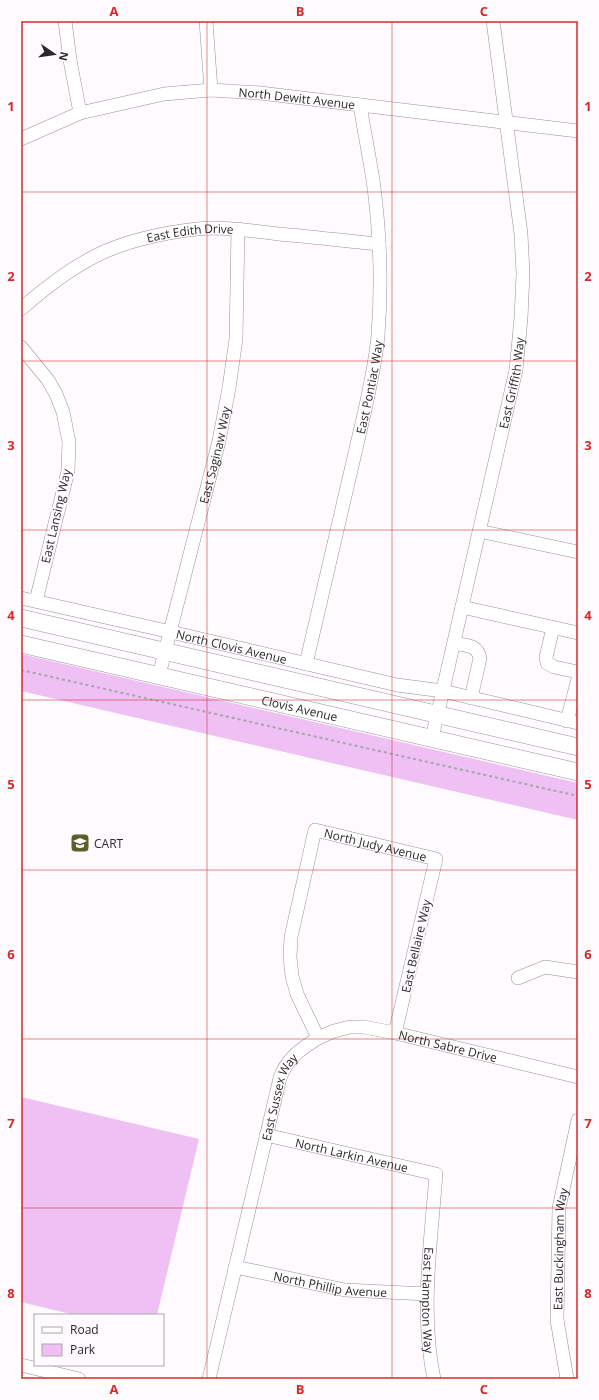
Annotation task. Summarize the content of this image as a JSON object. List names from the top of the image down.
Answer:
{
  "streets": {
    "main road": ["Clovis Avenue"],
    "street": [
      "North Dewitt Avenue",
      "East Edith Drive",
      "East Griffith Way",
      "East Pontiac Way",
      "East Saginaw Way",
      "East Lansing Way",
      "North Clovis Avenue",
      "North Judy Avenue",
      "East Bellaire Way",
      "North Sabre Drive",
      "East Sussex Way",
      "North Larkin Avenue",
      "East Buckingham Way",
      "North Phillip Avenue",
      "East Hampton Way"
    ]
  },
  "crossings": [
    ["North Dewitt Avenue", "East Griffith Way"],
    ["North Dewitt Avenue", "East Pontiac Way"],
    ["East Edith Drive", "East Pontiac Way"],
    ["East Edith Drive", "East Saginaw Way"],
    ["East Griffith Way", "North Clovis Avenue"],
    ["East Griffith Way", "Clovis Avenue"],
    ["East Pontiac Way", "North Clovis Avenue"],
    ["East Saginaw Way", "North Clovis Avenue"],
    ["East Saginaw Way", "Clovis Avenue"],
    ["East Lansing Way", "North Clovis Avenue"],
    ["North Judy Avenue", "East Bellaire Way"],
    ["North Judy Avenue", "North Sabre Drive"],
    ["North Judy Avenue", "East Sussex Way"],
    ["East Bellaire Way", "North Sabre Drive"],
    ["North Sabre Drive", "East Sussex Way"],
    ["East Sussex Way", "North Larkin Avenue"],
    ["East Sussex Way", "North Phillip Avenue"],
    ["North Larkin Avenue", "East Hampton Way"],
    ["North Phillip Avenue", "East Hampton Way"]
  ],
  "places": {
    "school or university": ["CART"]
  },
  "legend": ["Road", "Park"],
  "north": "right",
  "grid": {
    "columns": ["A", "B", "C"],
    "rows": [
      "1",
      "2",
      "3",
      "4",
      "5",
      "6",
      "7",
      "8"
    ]
  }
}
